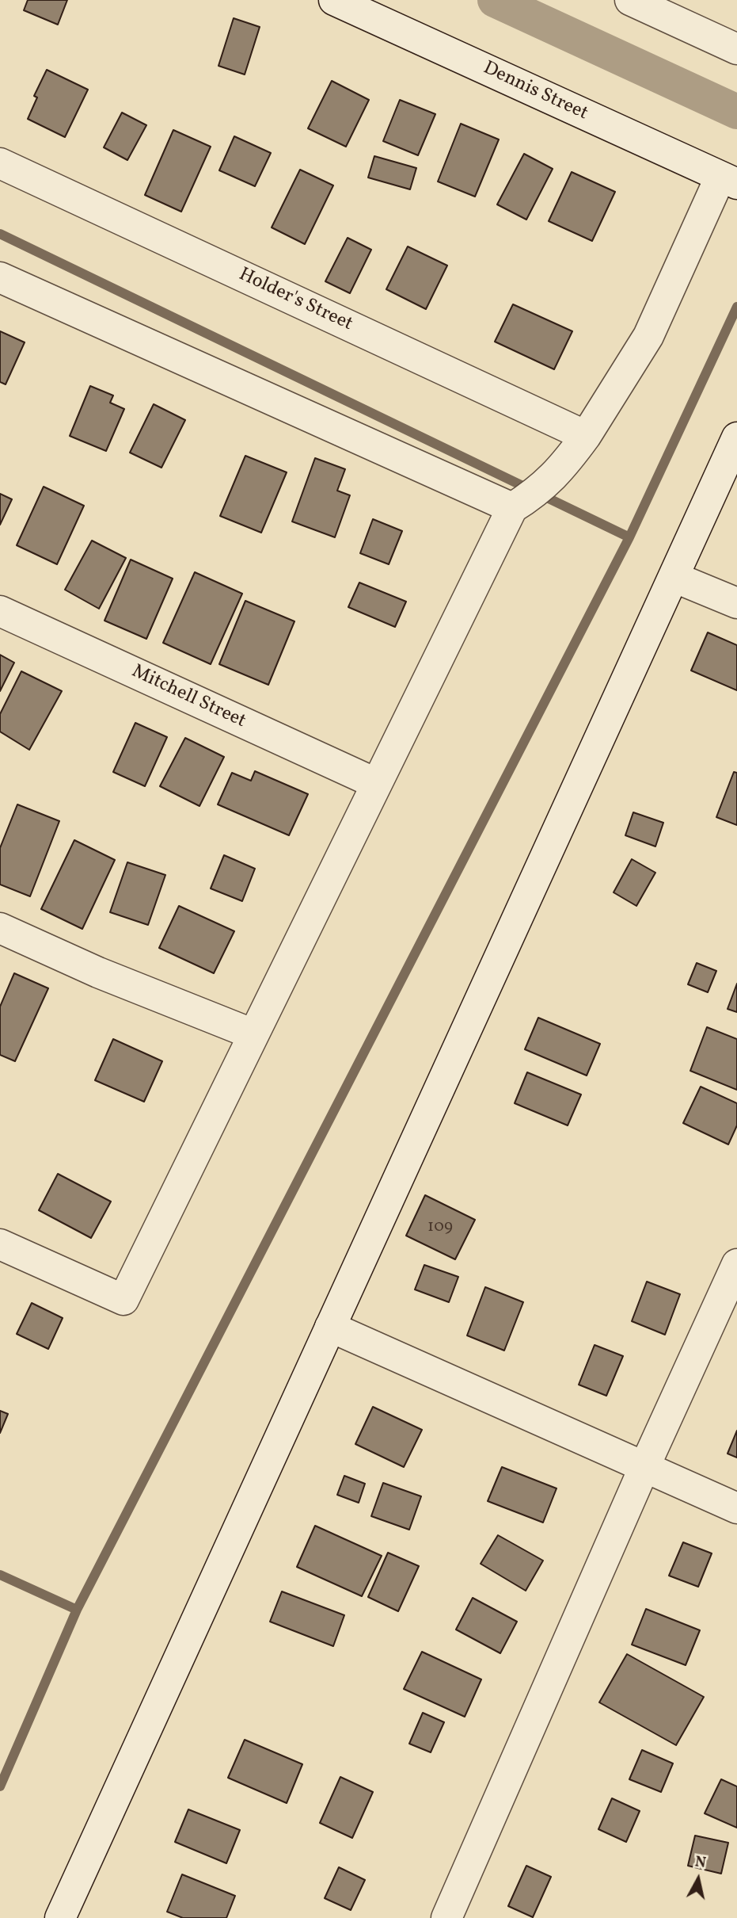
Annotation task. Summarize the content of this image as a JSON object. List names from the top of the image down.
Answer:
{
  "streets": {
    "street": ["Dennis Street", "Holder's Street", "Mitchell Street"]
  },
  "house_numbers": ["109"],
  "north": "top"
}
